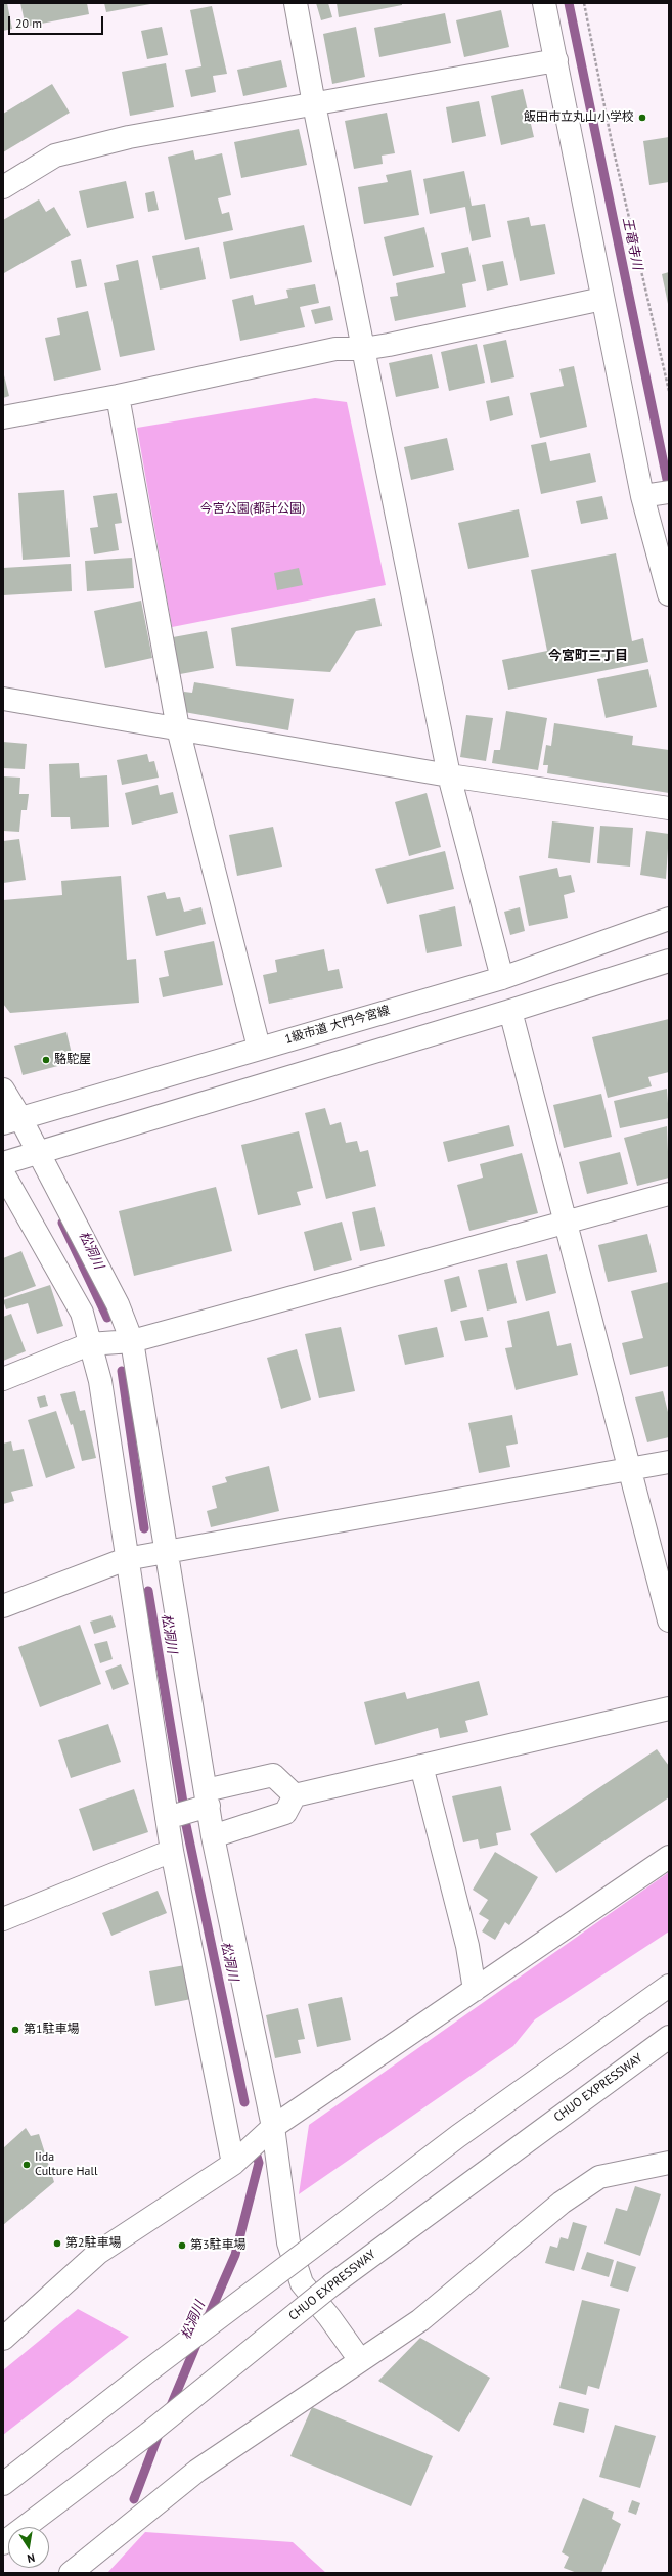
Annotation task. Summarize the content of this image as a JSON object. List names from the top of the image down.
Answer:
{
  "streets": {
    "main road": ["1級市道 大門今宮線", "CHUO EXPRESSWAY"]
  },
  "districts": ["今宮町三丁目"],
  "water": ["王竜寺川", "松洞川"],
  "parks": ["今宮公園(都計公園)"],
  "places": [
    "飯田市立丸山小学校",
    "駱駝屋",
    "第1駐車場",
    "Iida Culture Hall",
    "第2駐車場",
    "第3駐車場"
  ],
  "scale_bar": "20 m",
  "north": "bottom"
}
